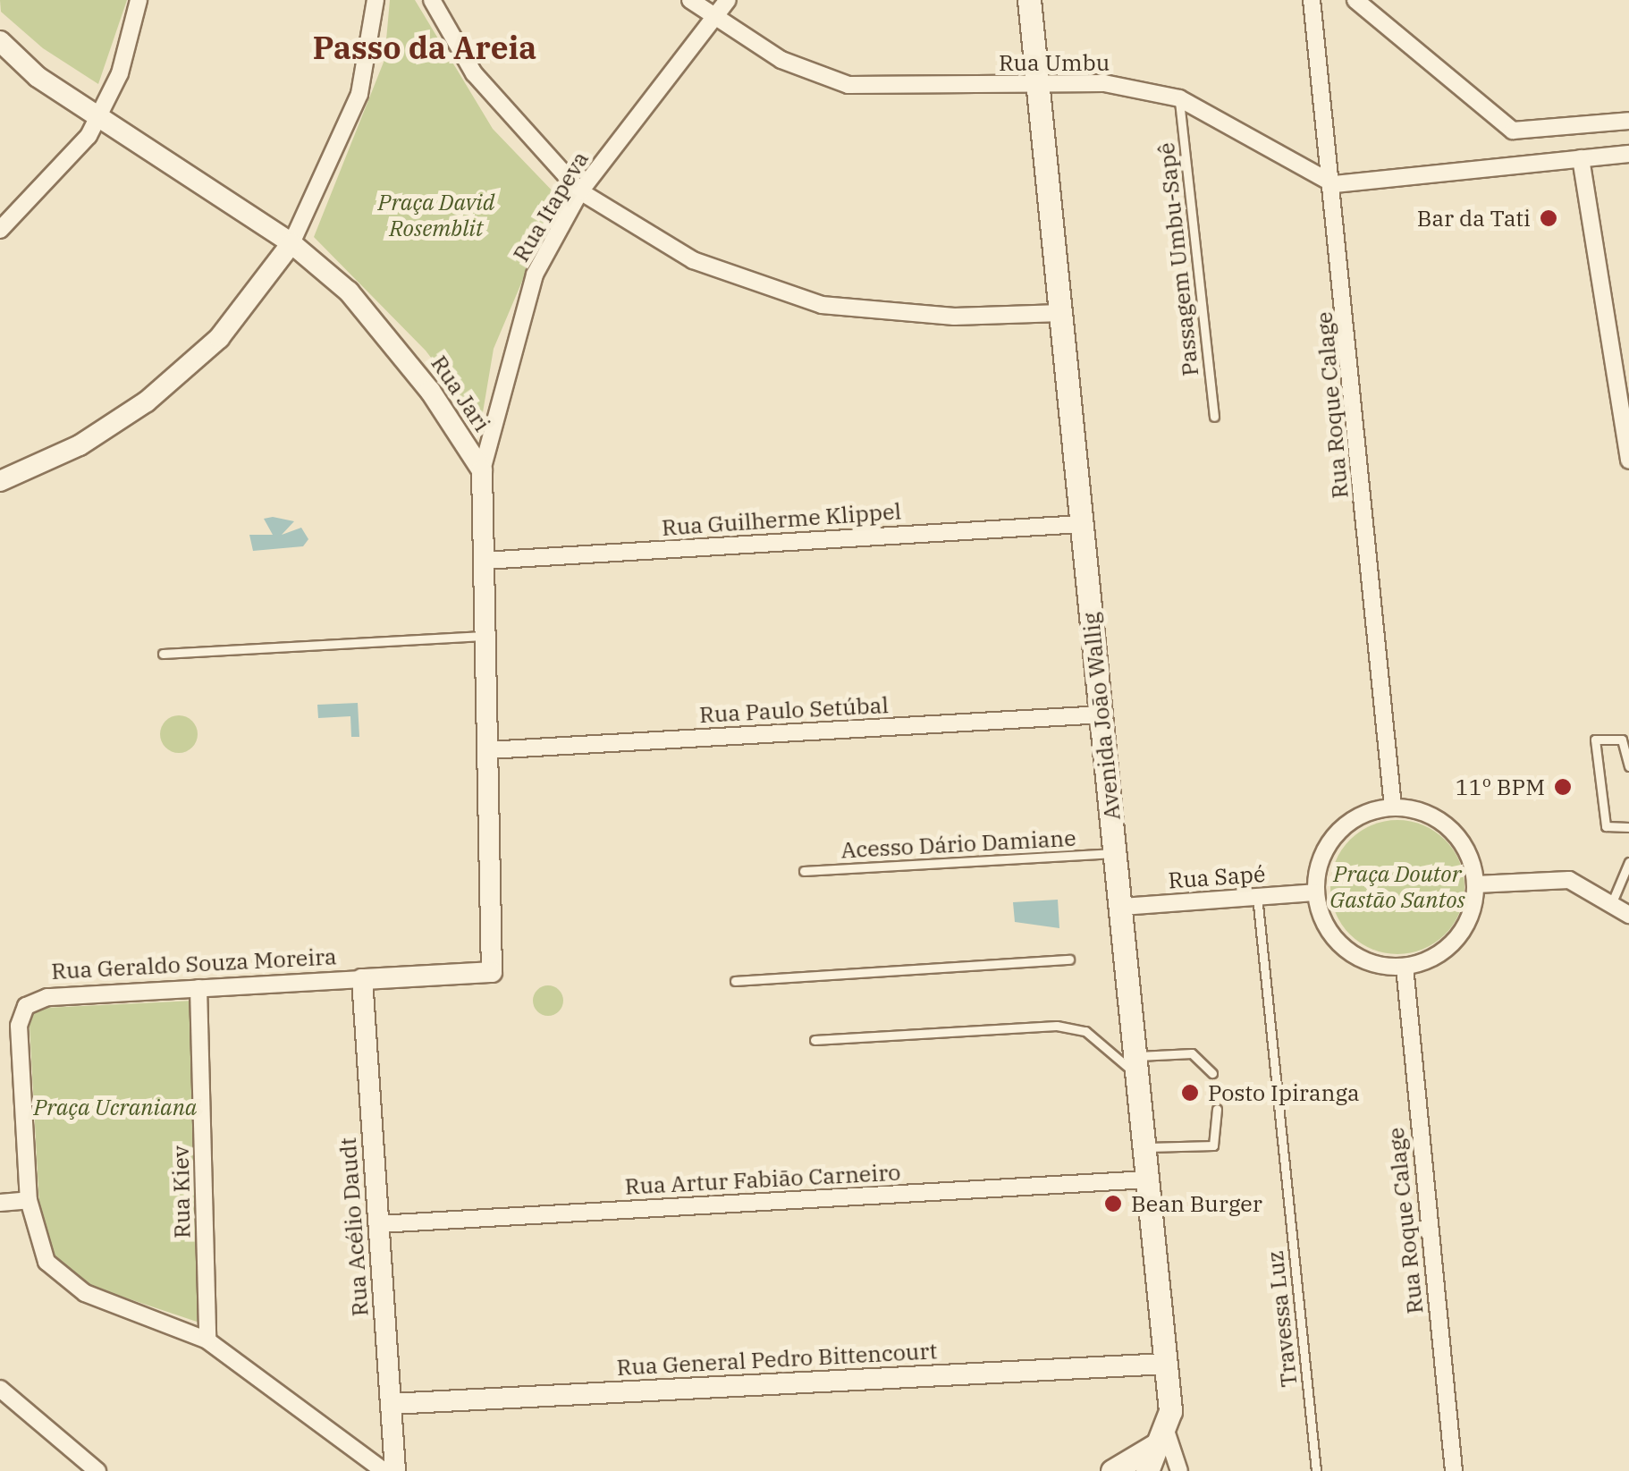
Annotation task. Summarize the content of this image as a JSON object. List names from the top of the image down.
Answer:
{
  "streets": {
    "main road": ["Avenida João Wallig"],
    "street": [
      "Rua Umbu",
      "Rua Itapeva",
      "Rua Jari",
      "Rua Roque Calage",
      "Rua Guilherme Klippel",
      "Rua Paulo Setúbal",
      "Rua Sapé",
      "Rua Geraldo Souza Moreira",
      "Rua Artur Fabião Carneiro",
      "Rua Kiev",
      "Rua Acélio Daudt",
      "Rua General Pedro Bittencourt"
    ],
    "lane": ["Passagem Umbu-Sapê", "Acesso Dário Damiane", "Travessa Luz"]
  },
  "crossings": [
    ["Rua Umbu", "Rua Itapeva"],
    ["Rua Umbu", "Passagem Umbu-Sapê"],
    ["Rua Umbu", "Rua Roque Calage"],
    ["Rua Umbu", "Avenida João Wallig"],
    ["Rua Itapeva", "Rua Jari"],
    ["Rua Roque Calage", "Rua Sapé"],
    ["Rua Guilherme Klippel", "Avenida João Wallig"],
    ["Rua Paulo Setúbal", "Avenida João Wallig"],
    ["Rua Paulo Setúbal", "Rua Geraldo Souza Moreira"],
    ["Avenida João Wallig", "Acesso Dário Damiane"],
    ["Avenida João Wallig", "Rua Sapé"],
    ["Avenida João Wallig", "Rua Artur Fabião Carneiro"],
    ["Avenida João Wallig", "Rua General Pedro Bittencourt"],
    ["Rua Sapé", "Travessa Luz"],
    ["Rua Geraldo Souza Moreira", "Rua Kiev"],
    ["Rua Geraldo Souza Moreira", "Rua Acélio Daudt"],
    ["Rua Artur Fabião Carneiro", "Rua Acélio Daudt"],
    ["Rua Acélio Daudt", "Rua General Pedro Bittencourt"]
  ],
  "districts": ["Passo da Areia"],
  "parks": ["Praça David Rosemblit", "Praça Doutor Gastão Santos", "Praça Ucraniana"],
  "places": [
    "Bar da Tati",
    "11º BPM",
    "Posto Ipiranga",
    "Bean Burger"
  ]
}
